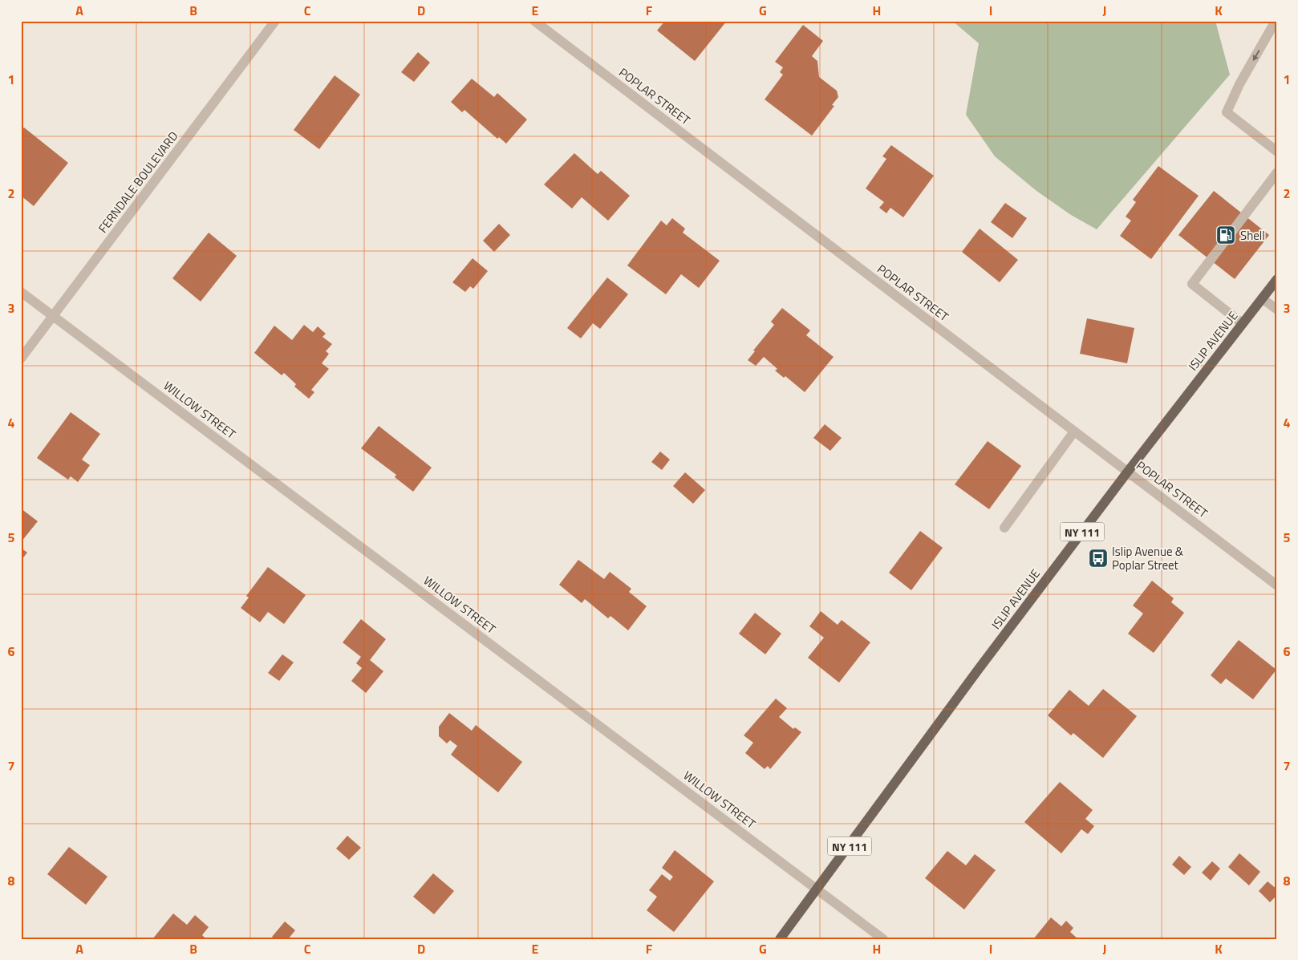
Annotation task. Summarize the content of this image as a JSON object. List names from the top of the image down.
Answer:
{
  "streets": {
    "main road": ["ISLIP AVENUE", "NY 111"],
    "street": ["POPLAR STREET", "FERNDALE BOULEVARD", "WILLOW STREET"]
  },
  "crossings": [
    ["POPLAR STREET", "ISLIP AVENUE"],
    ["FERNDALE BOULEVARD", "WILLOW STREET"],
    ["ISLIP AVENUE", "WILLOW STREET"]
  ],
  "places": {
    "fuel station": ["Shell"],
    "bus stop": ["Islip Avenue & Poplar Street"]
  },
  "grid": {
    "columns": [
      "A",
      "B",
      "C",
      "D",
      "E",
      "F",
      "G",
      "H",
      "I",
      "J",
      "K"
    ],
    "rows": [
      "1",
      "2",
      "3",
      "4",
      "5",
      "6",
      "7",
      "8"
    ]
  }
}
